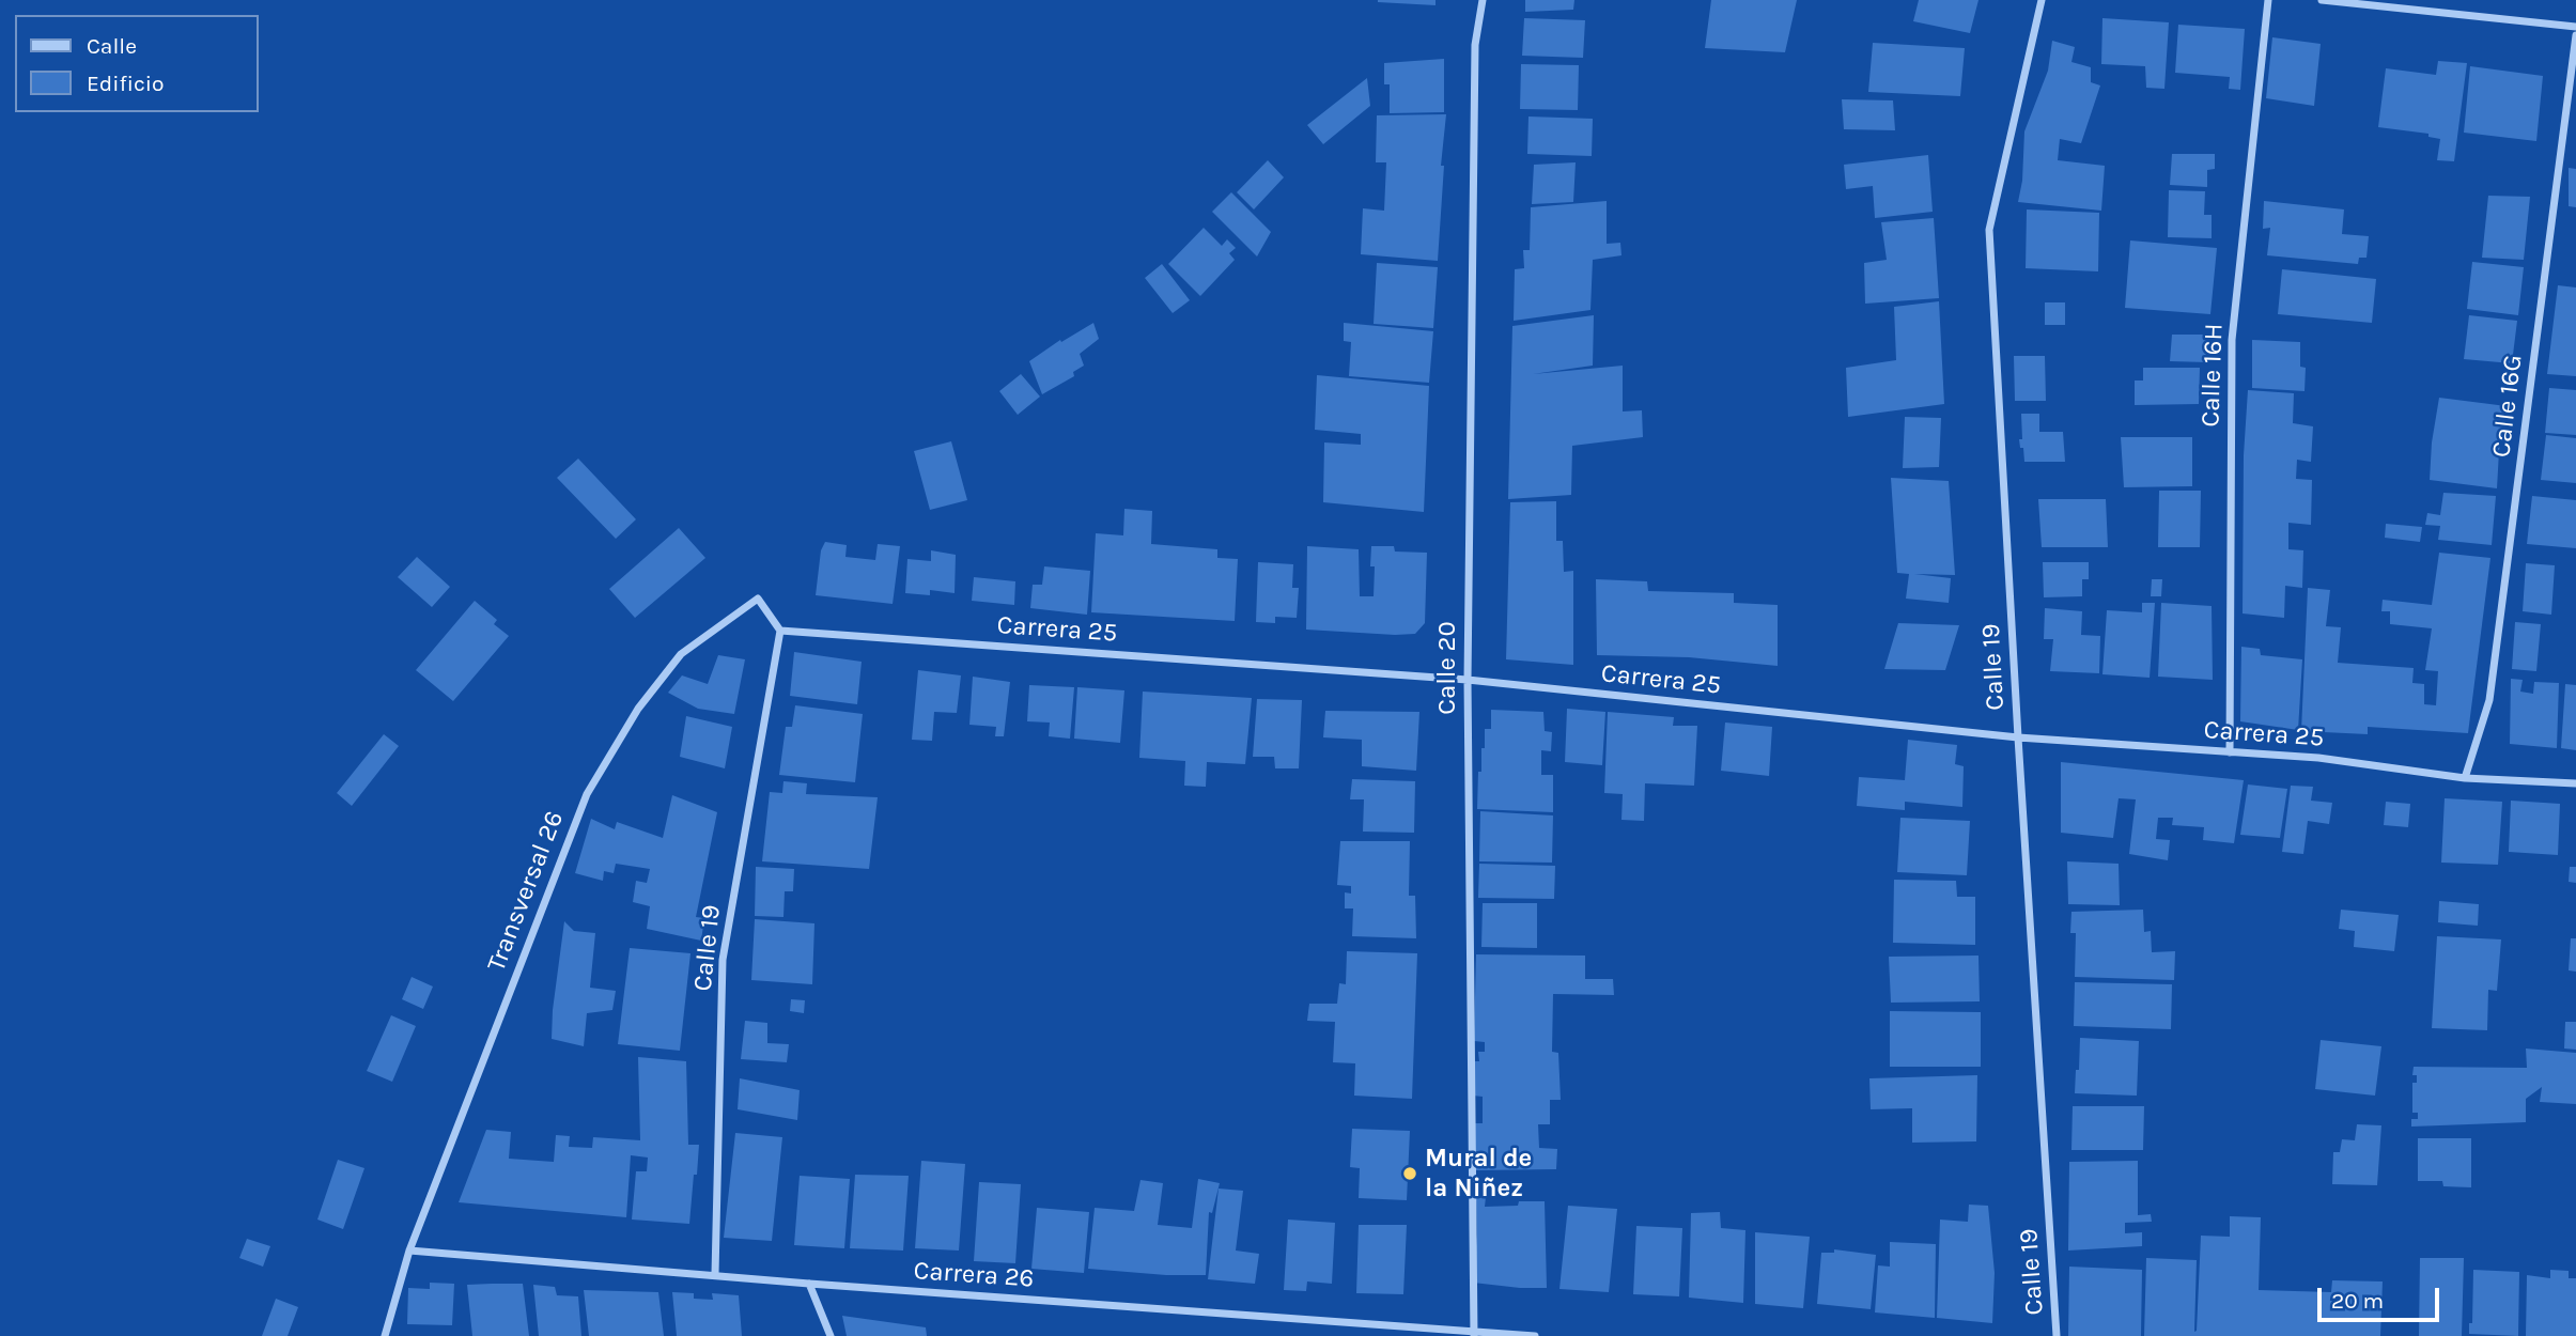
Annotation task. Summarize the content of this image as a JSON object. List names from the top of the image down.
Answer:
{
  "streets": {
    "street": [
      "Calle 16H",
      "Calle 16G",
      "Carrera 25",
      "Calle 19",
      "Calle 20",
      "Transversal 26",
      "Carrera 26"
    ]
  },
  "crossings": [
    ["Calle 16H", "Carrera 25"],
    ["Calle 16G", "Carrera 25"],
    ["Carrera 25", "Calle 19"],
    ["Carrera 25", "Calle 20"],
    ["Carrera 25", "Transversal 26"],
    ["Calle 19", "Transversal 26"],
    ["Calle 19", "Carrera 26"],
    ["Calle 20", "Carrera 26"],
    ["Transversal 26", "Carrera 26"]
  ],
  "places": ["Mural de la Niñez"],
  "legend": ["Calle", "Edificio"],
  "scale_bar": "20 m"
}
